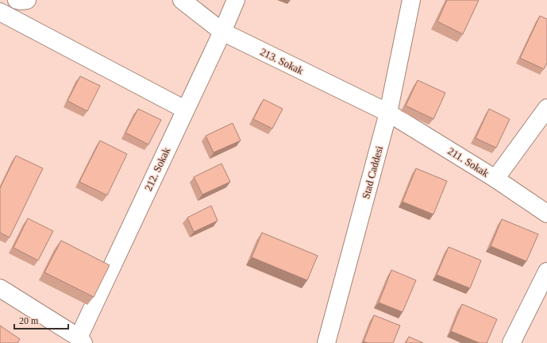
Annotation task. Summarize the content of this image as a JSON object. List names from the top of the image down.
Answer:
{
  "streets": {
    "street": [
      "213. Sokak",
      "211. Sokak",
      "212. Sokak",
      "Stad Caddesi"
    ]
  },
  "crossings": [
    ["213. Sokak", "211. Sokak"],
    ["213. Sokak", "212. Sokak"],
    ["213. Sokak", "Stad Caddesi"],
    ["211. Sokak", "Stad Caddesi"]
  ],
  "scale_bar": "20 m"
}
